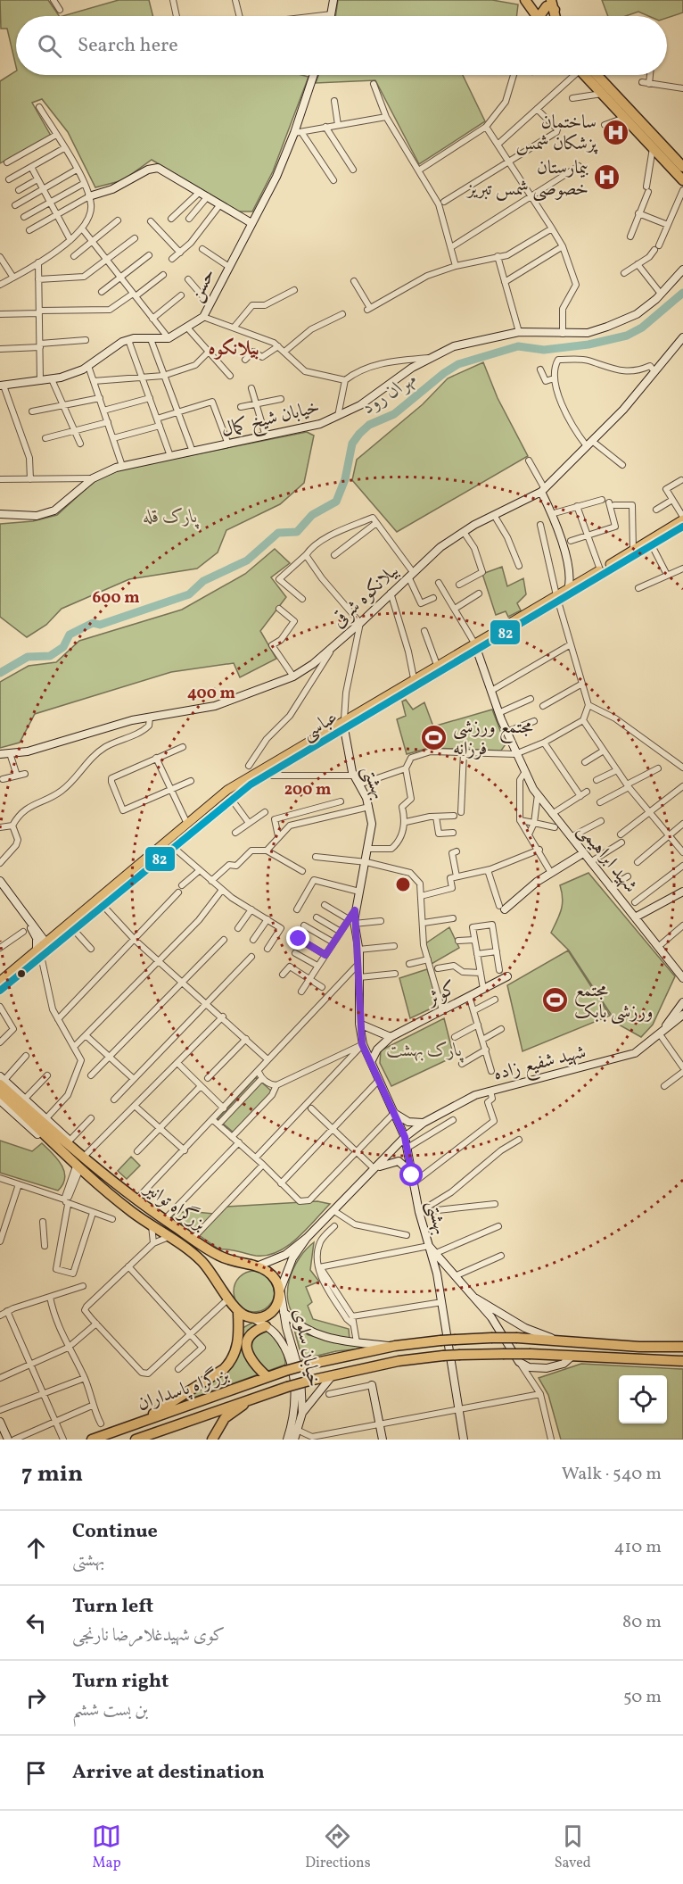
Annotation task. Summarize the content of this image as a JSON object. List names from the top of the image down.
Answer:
{
  "streets": {
    "highway": ["بزرگراه توانیر", "بزرگراه پاسداران"],
    "main road": [
      "حسن",
      "خیابان شیخ کمال",
      "بیلانکوه شرقی",
      "عباسى",
      "بهشتی",
      "شهید ابراهیمی",
      "کوثر",
      "شهید شفیع زاده",
      "خیابان سلوی"
    ]
  },
  "crossings": [
    ["عباسى", "بهشتی"],
    ["عباسى", "شهید ابراهیمی"],
    ["بهشتی", "کوثر"],
    ["بهشتی", "شهید شفیع زاده"]
  ],
  "districts": ["بیلانکوه"],
  "water": ["مهران رود"],
  "parks": ["پارک قله", "پارک بهشت"],
  "places": {
    "hospital": ["ساختمان پزشکان شمس", "بیمارستان خصوصی شمس تبریز"],
    "sports": ["مجتمع ورزشی فرزانه", "مجتمع ورزشی بابک"]
  },
  "lines": ["transit line 82"],
  "page": {
    "search": "Search here",
    "heading": ["7 min", "Walk · 540 m"],
    "list": [
      ["Continue", "بهشتی", "410 m"],
      ["Turn left", "کوی شهیدغلامرضا نارنجی", "80 m"],
      ["Turn right", "بن بست ششم", "50 m"],
      "Arrive at destination"
    ],
    "nav": ["Map", "Directions", "Saved"]
  },
  "rings": ["600 m", "400 m", "200 m"]
}
